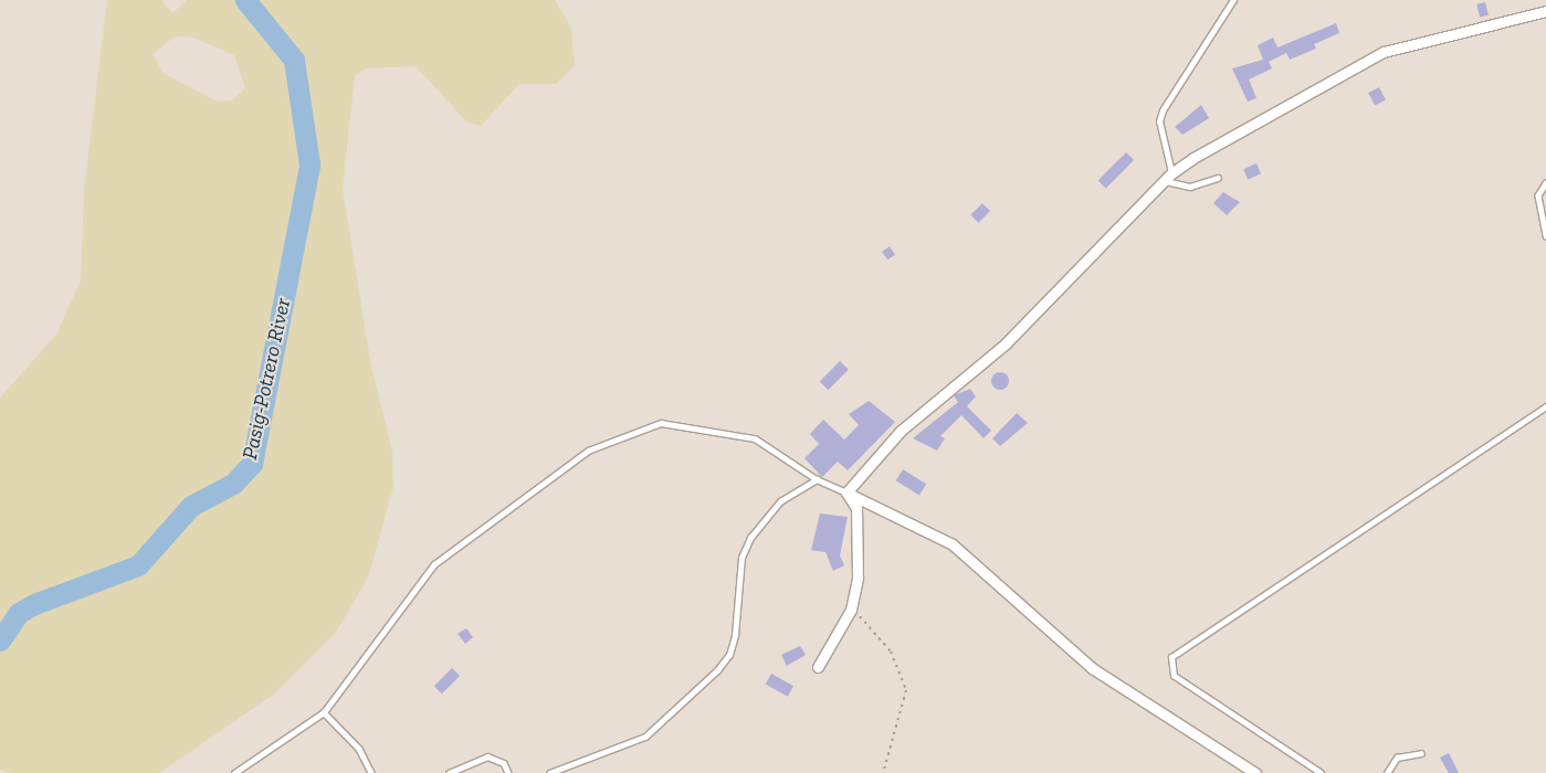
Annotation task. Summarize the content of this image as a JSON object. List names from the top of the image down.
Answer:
{
  "water": ["Pasig-Potrero River"]
}
